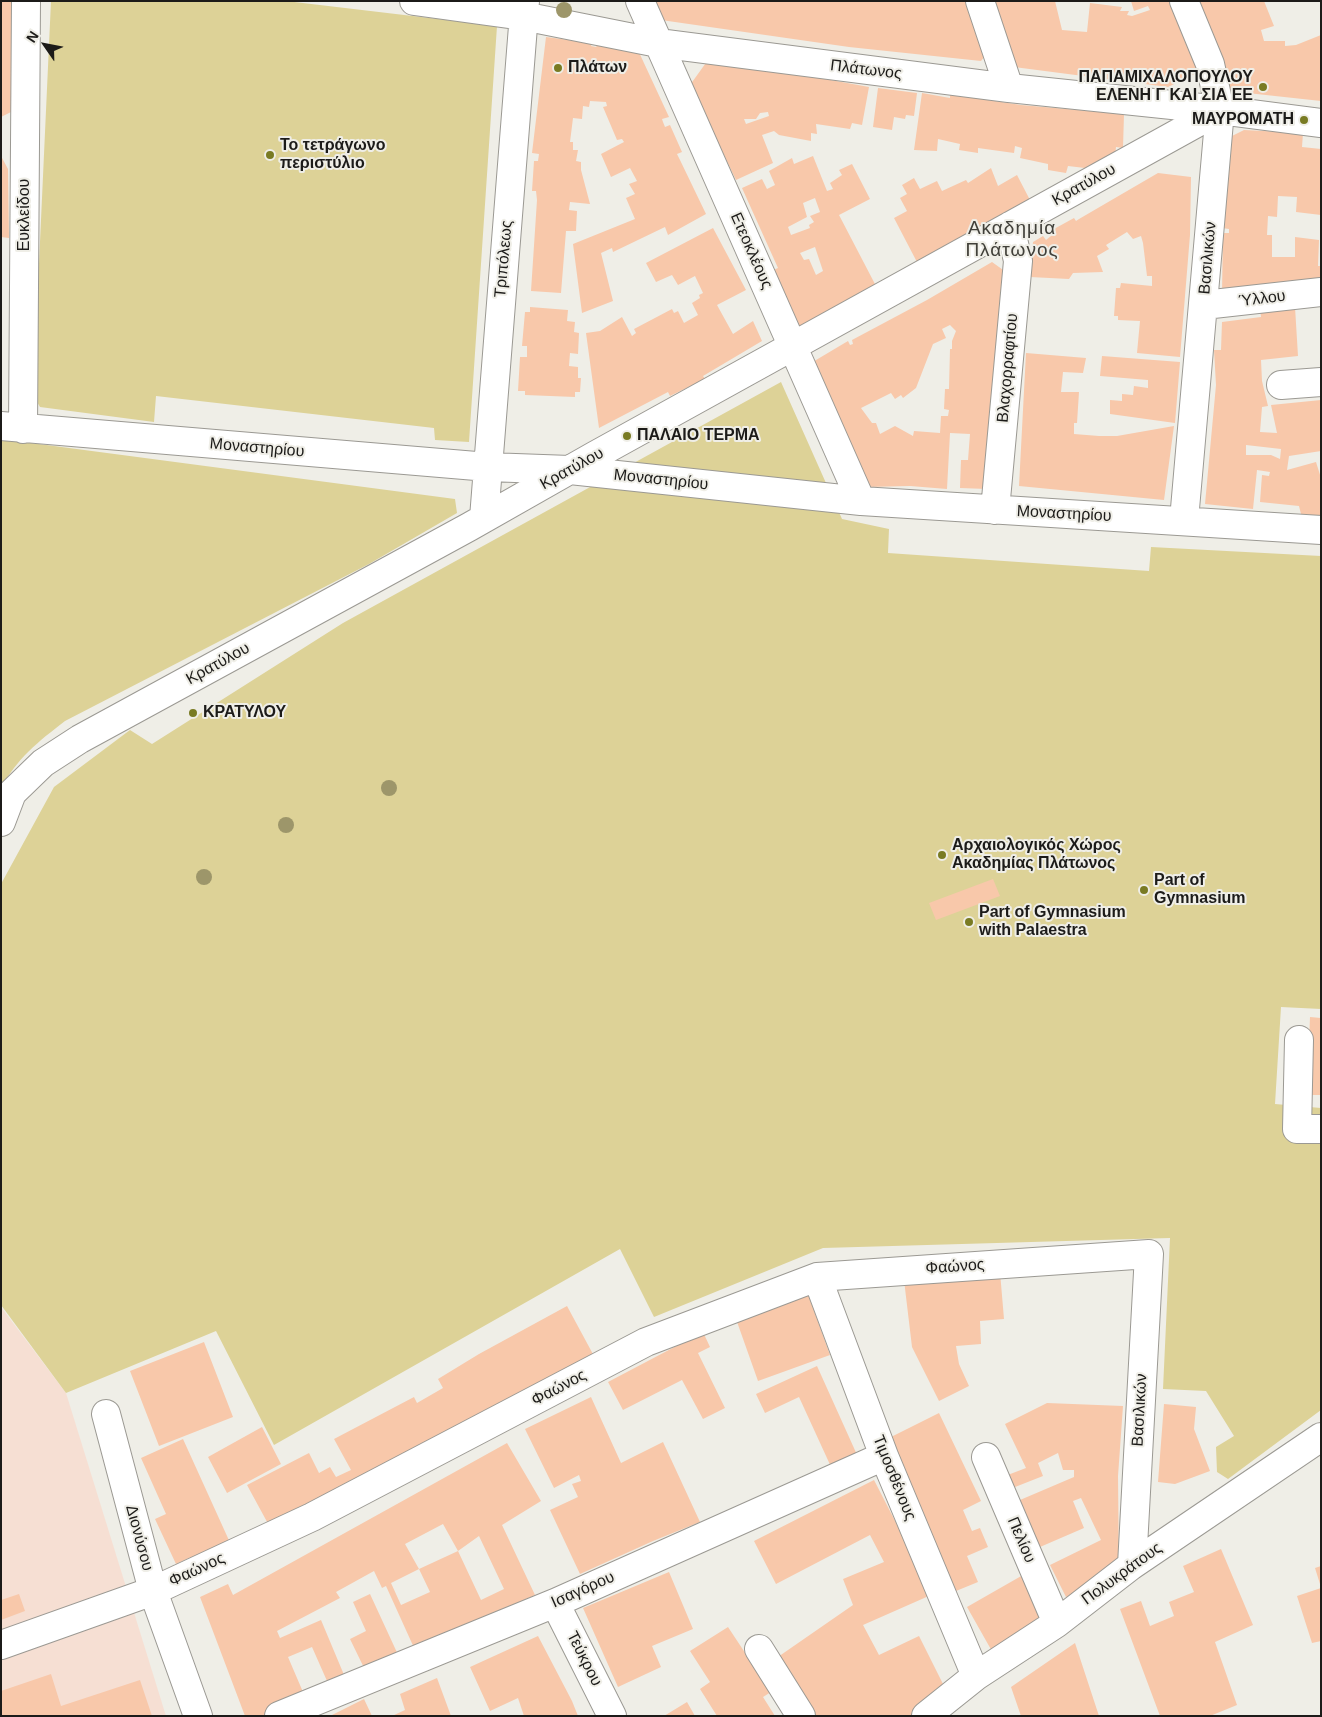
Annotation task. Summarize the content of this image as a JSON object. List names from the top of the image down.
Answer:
{
  "streets": {
    "street": [
      "Πλάτωνος",
      "Κρατύλου",
      "Ευκλείδου",
      "Ετεοκλέους",
      "Βασιλικών",
      "Τριπόλεως",
      "Ύλλου",
      "Βλαχορραφτίου",
      "Μοναστηρίου",
      "Φαώνος",
      "Τιμοσθένους",
      "Διονύσου",
      "Πελίου",
      "Πολυκράτους",
      "Ισαγόρου",
      "Τεύκρου"
    ]
  },
  "crossings": [
    ["Πλάτωνος", "Κρατύλου"],
    ["Πλάτωνος", "Ετεοκλέους"],
    ["Πλάτωνος", "Βασιλικών"],
    ["Πλάτωνος", "Τριπόλεως"],
    ["Κρατύλου", "Ετεοκλέους"],
    ["Κρατύλου", "Βασιλικών"],
    ["Κρατύλου", "Τριπόλεως"],
    ["Κρατύλου", "Βλαχορραφτίου"],
    ["Κρατύλου", "Μοναστηρίου"],
    ["Ευκλείδου", "Μοναστηρίου"],
    ["Ετεοκλέους", "Μοναστηρίου"],
    ["Βασιλικών", "Ύλλου"],
    ["Βασιλικών", "Μοναστηρίου"],
    ["Βασιλικών", "Φαώνος"],
    ["Βασιλικών", "Πολυκράτους"],
    ["Τριπόλεως", "Μοναστηρίου"],
    ["Βλαχορραφτίου", "Μοναστηρίου"],
    ["Φαώνος", "Τιμοσθένους"],
    ["Φαώνος", "Διονύσου"],
    ["Τιμοσθένους", "Πολυκράτους"],
    ["Τιμοσθένους", "Ισαγόρου"],
    ["Πελίου", "Πολυκράτους"],
    ["Ισαγόρου", "Τεύκρου"]
  ],
  "districts": ["Ακαδημία Πλάτωνος"],
  "places": [
    "Πλάτων",
    "ΠΑΠΑΜΙΧΑΛΟΠΟΥΛΟΥ ΕΛΕΝΗ Γ ΚΑΙ ΣΙΑ ΕΕ",
    "ΜΑΥΡΟΜΑΤΗ",
    "Το τετράγωνο περιστύλιο",
    "ΠΑΛΑΙΟ ΤΕΡΜΑ",
    "ΚΡΑΤΥΛΟΥ",
    "Αρχαιολογικός Χώρος Ακαδημίας Πλάτωνος",
    "Part of Gymnasium",
    "Part of Gymnasium with Palaestra"
  ],
  "north": "top left"
}
